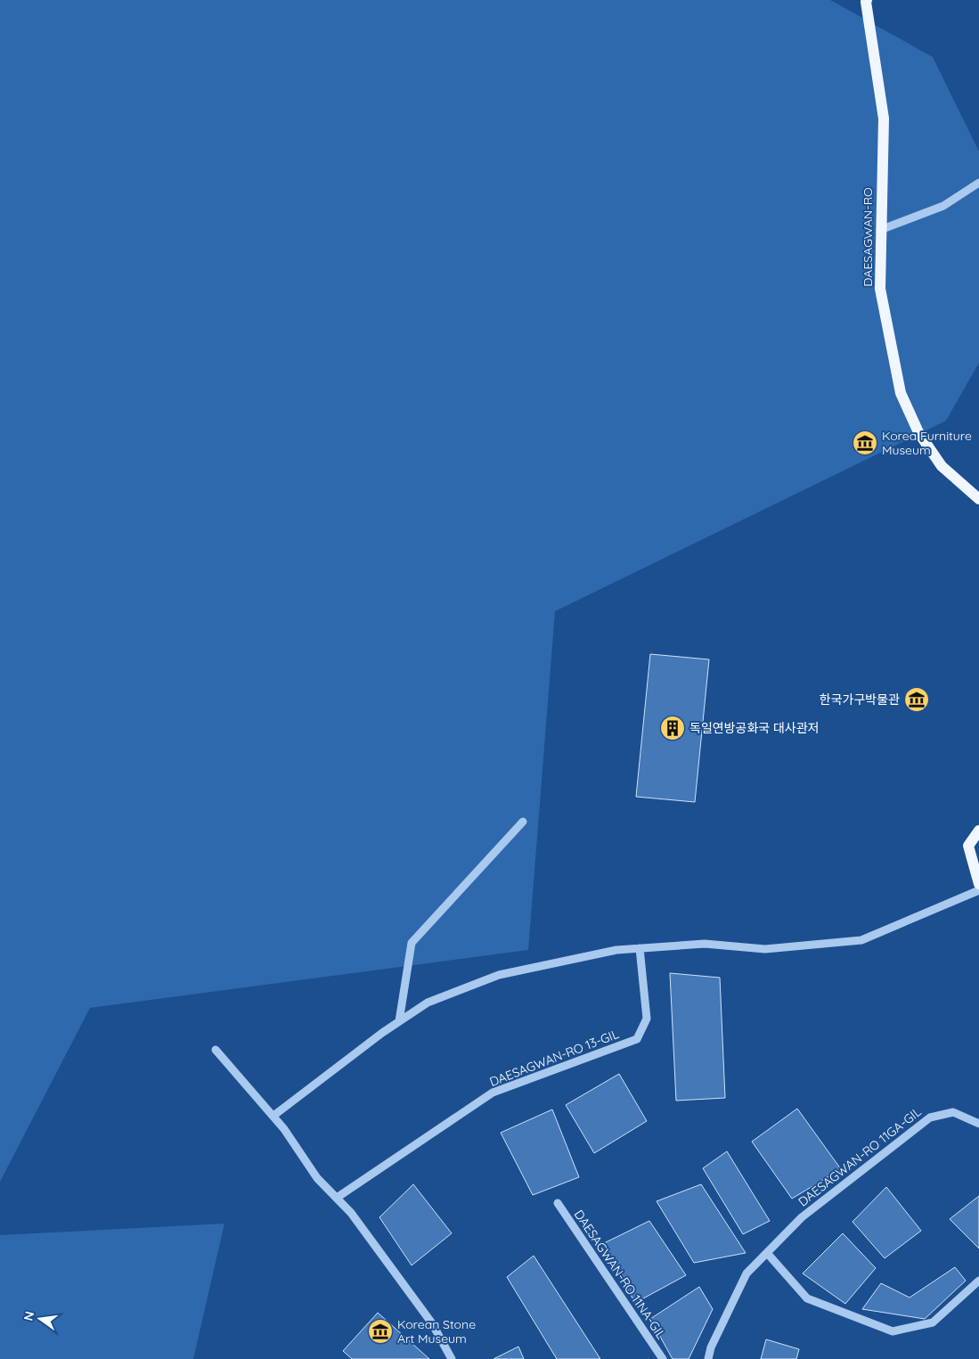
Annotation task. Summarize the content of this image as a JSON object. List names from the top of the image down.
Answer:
{
  "streets": {
    "main road": ["DAESAGWAN-RO"],
    "street": ["DAESAGWAN-RO 13-GIL", "DAESAGWAN-RO 11GA-GIL", "DAESAGWAN-RO 11NA-GIL"]
  },
  "places": {
    "museum": ["Korea Furniture Museum", "한국가구박물관", "Korean Stone Art Museum"],
    "building": ["독일연방공화국 대사관저"]
  },
  "north": "left"
}
